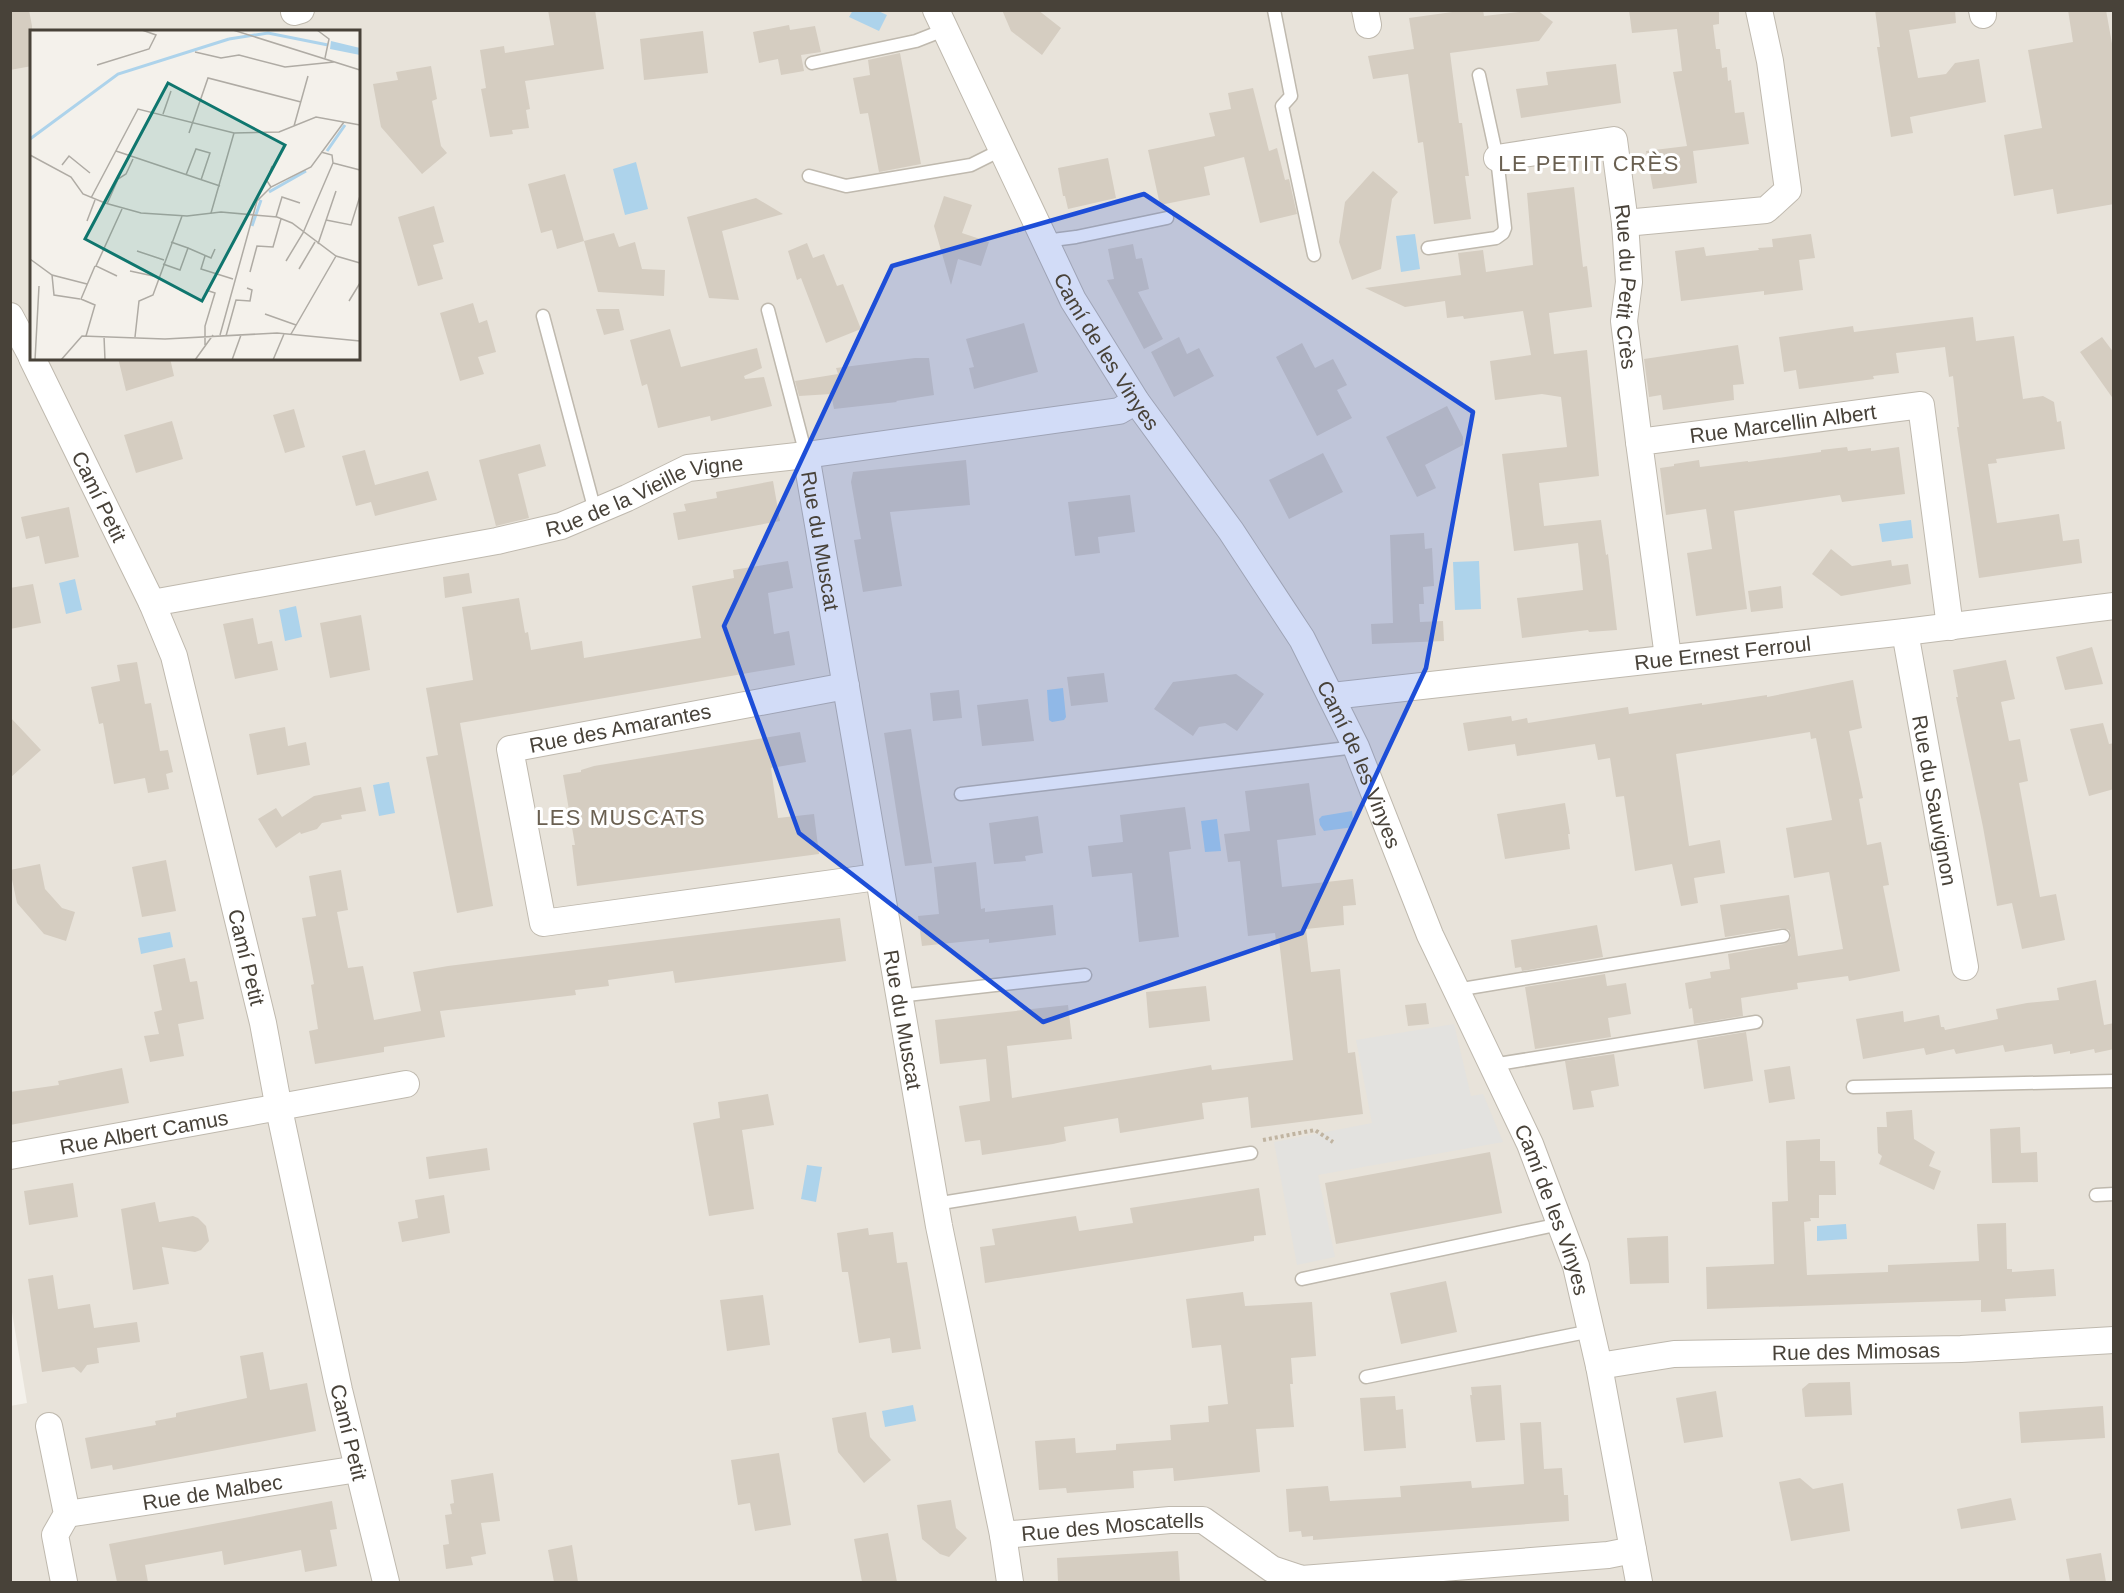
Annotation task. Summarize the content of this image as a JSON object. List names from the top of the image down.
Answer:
{
  "streets": {
    "street": [
      "Rue du Petit Crès",
      "Camí de les Vinyes",
      "Rue Marcellin Albert",
      "Rue de la Vieille Vigne",
      "Camí Petit",
      "Rue du Muscat",
      "Rue Ernest Ferroul",
      "Rue des Amarantes",
      "Rue du Sauvignon",
      "Rue Albert Camus",
      "Rue des Mimosas",
      "Rue de Malbec",
      "Rue des Moscatells"
    ]
  },
  "crossings": [
    ["Rue du Petit Crès", "Rue Marcellin Albert"],
    ["Camí de les Vinyes", "Rue de la Vieille Vigne"],
    ["Camí de les Vinyes", "Rue Ernest Ferroul"],
    ["Camí de les Vinyes", "Rue des Mimosas"],
    ["Camí de les Vinyes", "Rue des Moscatells"],
    ["Rue Marcellin Albert", "Rue Ernest Ferroul"],
    ["Rue de la Vieille Vigne", "Camí Petit"],
    ["Rue de la Vieille Vigne", "Rue du Muscat"],
    ["Camí Petit", "Rue Albert Camus"],
    ["Camí Petit", "Rue de Malbec"],
    ["Rue du Muscat", "Rue des Amarantes"],
    ["Rue du Muscat", "Rue des Moscatells"],
    ["Rue Ernest Ferroul", "Rue du Sauvignon"]
  ],
  "districts": ["LE PETIT CRÈS", "LES MUSCATS"]
}
